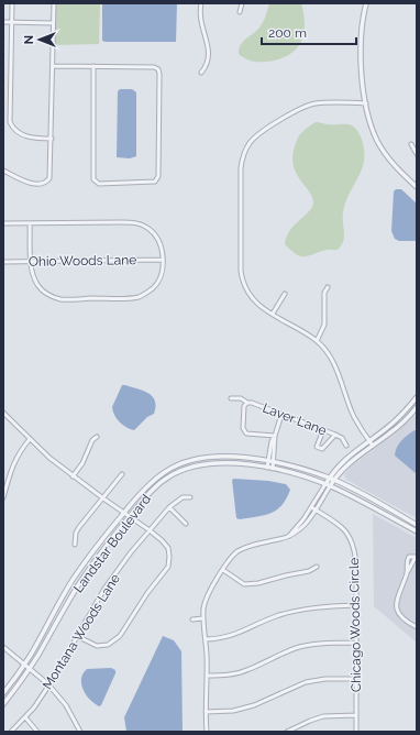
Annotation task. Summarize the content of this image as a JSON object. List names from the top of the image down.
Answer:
{
  "streets": {
    "street": [
      "Ohio Woods Lane",
      "Laver Lane",
      "Landstar Boulevard",
      "Chicago Woods Circle",
      "Montana Woods Lane"
    ]
  },
  "scale_bar": "200 m",
  "north": "left"
}
